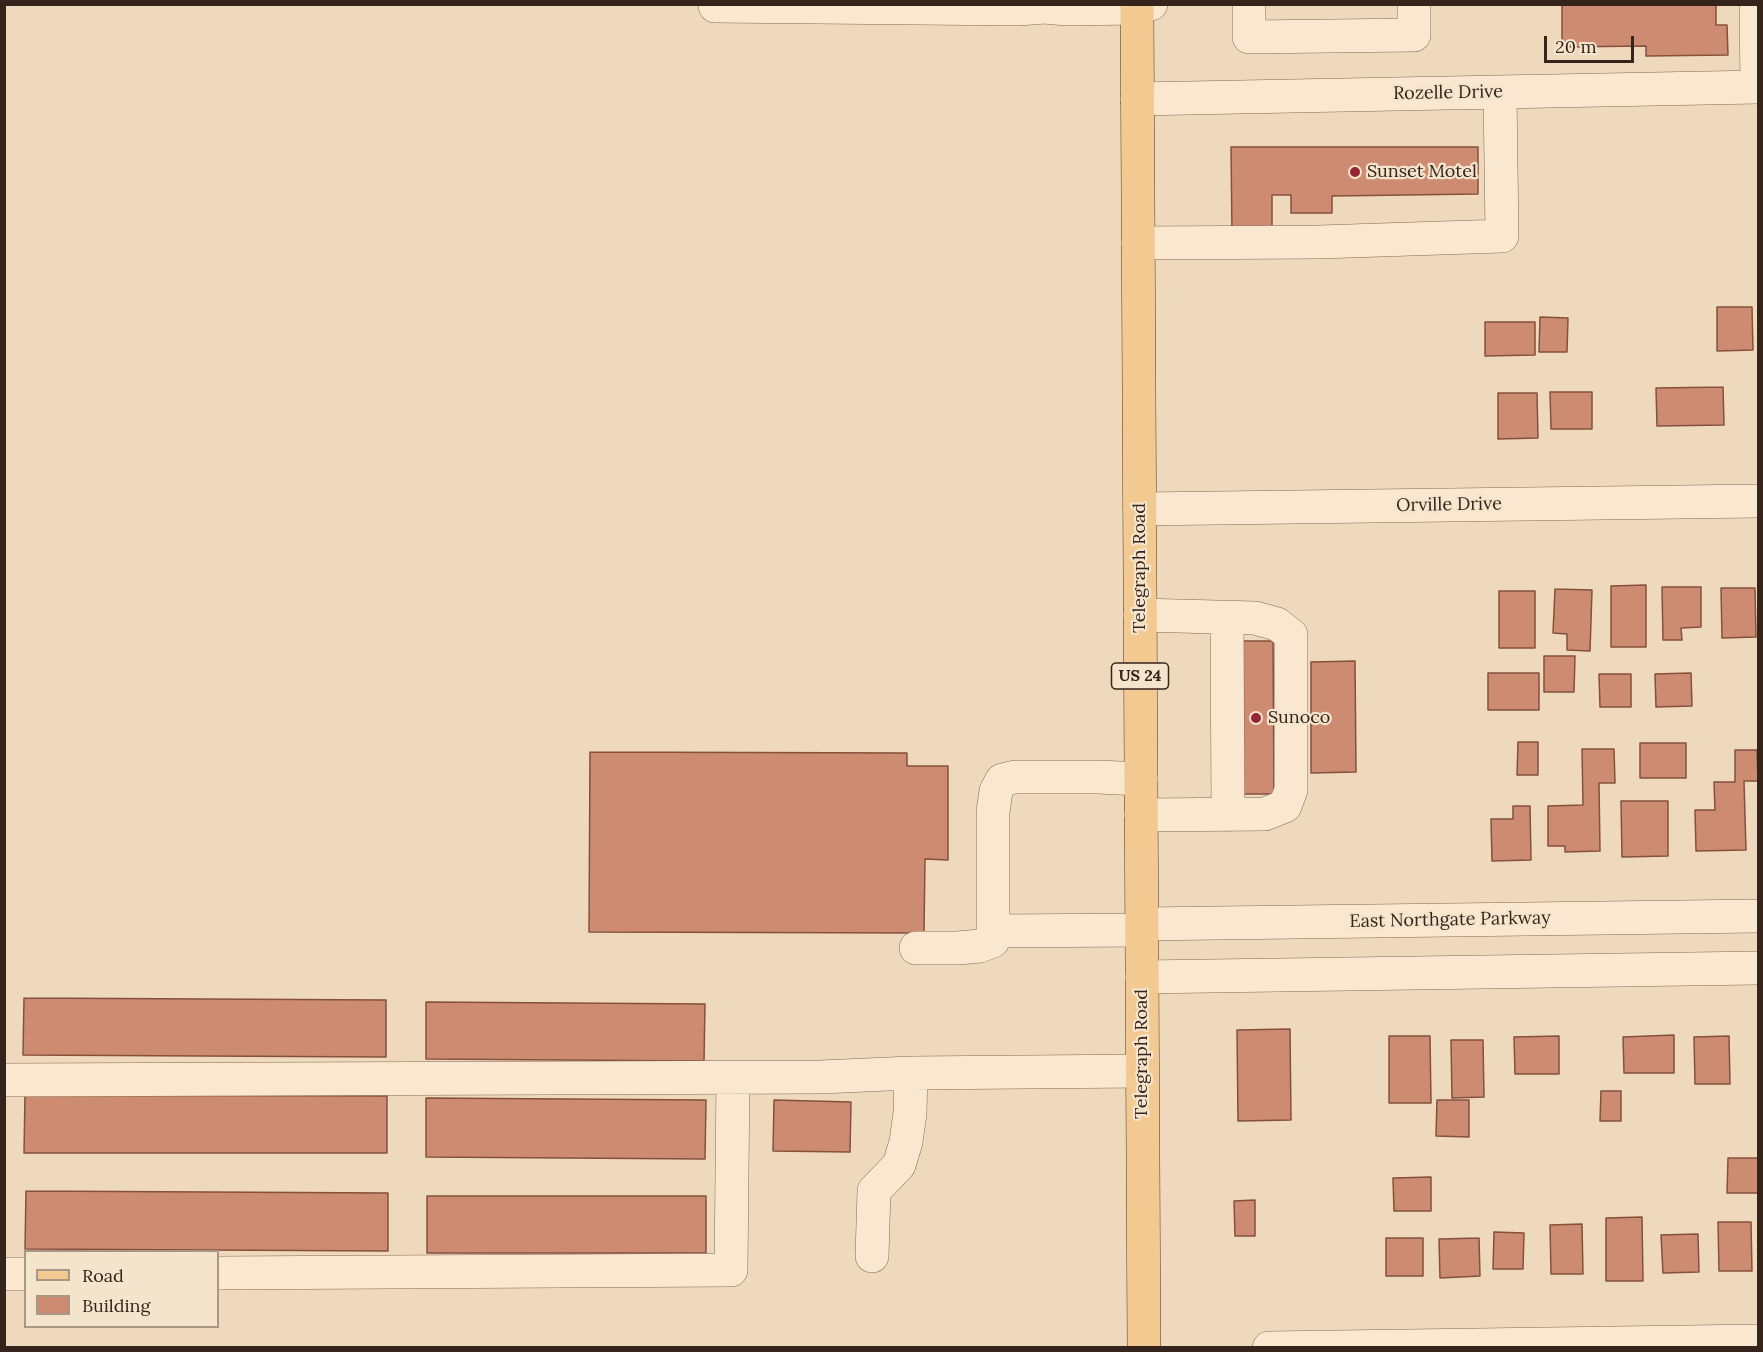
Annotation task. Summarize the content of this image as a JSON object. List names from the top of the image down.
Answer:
{
  "streets": {
    "main road": ["Telegraph Road", "US 24"],
    "street": ["Rozelle Drive", "Orville Drive", "East Northgate Parkway"]
  },
  "crossings": [
    ["Rozelle Drive", "Telegraph Road"],
    ["Orville Drive", "Telegraph Road"],
    ["Telegraph Road", "East Northgate Parkway"]
  ],
  "places": ["Sunset Motel", "Sunoco"],
  "legend": ["Road", "Building"],
  "scale_bar": "20 m"
}
